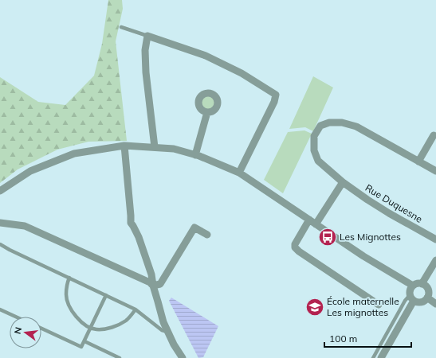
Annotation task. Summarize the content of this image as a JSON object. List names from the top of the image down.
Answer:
{
  "streets": {
    "street": ["Rue Duquesne"]
  },
  "places": {
    "bus stop": ["Les Mignottes"],
    "school or university": ["École maternelle Les mignottes"]
  },
  "scale_bar": "100 m",
  "north": "left"
}
